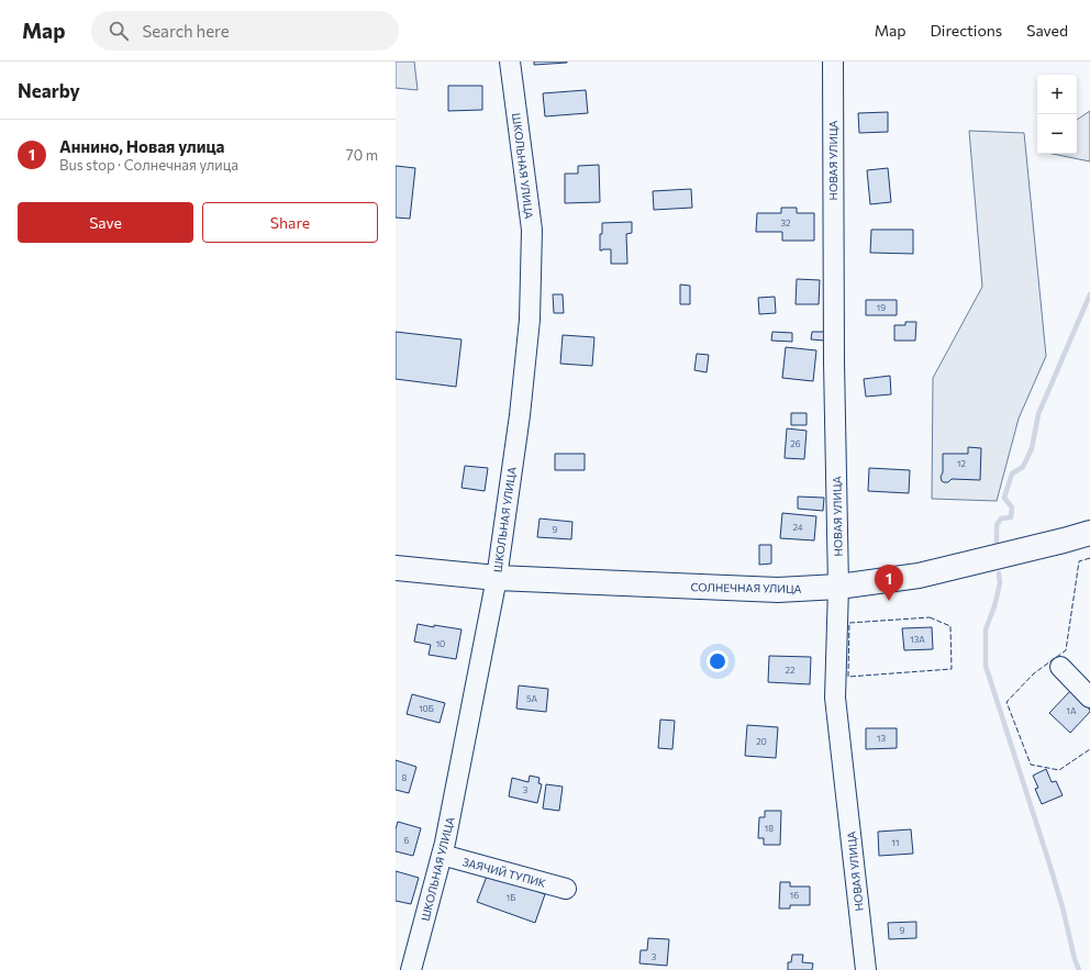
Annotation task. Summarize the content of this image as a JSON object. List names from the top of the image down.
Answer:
{
  "streets": {
    "main road": ["СОЛНЕЧНАЯ УЛИЦА"],
    "street": ["НОВАЯ УЛИЦА", "ШКОЛЬНАЯ УЛИЦА", "ЗАЯЧИЙ ТУПИК"]
  },
  "crossings": [
    ["НОВАЯ УЛИЦА", "СОЛНЕЧНАЯ УЛИЦА"],
    ["ШКОЛЬНАЯ УЛИЦА", "СОЛНЕЧНАЯ УЛИЦА"],
    ["ШКОЛЬНАЯ УЛИЦА", "ЗАЯЧИЙ ТУПИК"]
  ],
  "house_numbers": [
    "32",
    "19",
    "26",
    "12",
    "24",
    "9",
    "13А",
    "10",
    "22",
    "5А",
    "10Б",
    "1А",
    "13",
    "20",
    "8",
    "3",
    "18",
    "6",
    "11",
    "16",
    "1Б",
    "9",
    "3"
  ],
  "page": {
    "header": "Map",
    "search": "Search here",
    "nav": ["Map", "Directions", "Saved"],
    "heading": "Nearby",
    "map_buttons": ["+", "−"],
    "list": [
      {
        "mark": "1",
        "name": "Аннино, Новая улица",
        "note": "Bus stop · Солнечная улица",
        "value": "70 m"
      }
    ],
    "buttons": ["Save", "Share"],
    "pins": "1"
  }
}
